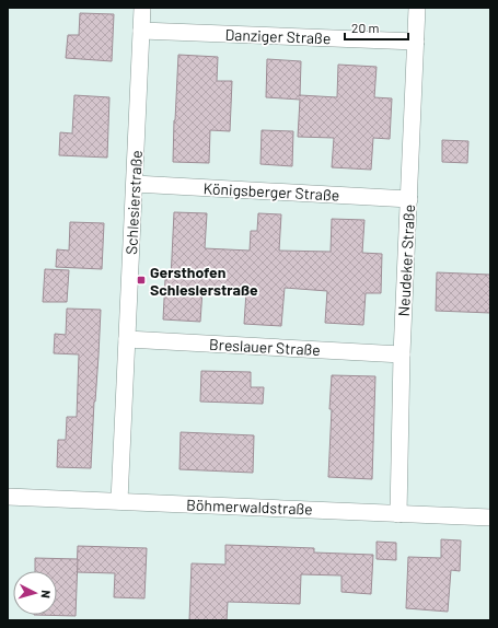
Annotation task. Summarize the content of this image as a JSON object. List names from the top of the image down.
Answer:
{
  "streets": {
    "street": [
      "Danziger Straße",
      "Königsberger Straße",
      "Schlesierstraße",
      "Neudeker Straße",
      "Breslauer Straße",
      "Böhmerwaldstraße"
    ]
  },
  "crossings": [
    ["Danziger Straße", "Schlesierstraße"],
    ["Danziger Straße", "Neudeker Straße"],
    ["Königsberger Straße", "Schlesierstraße"],
    ["Königsberger Straße", "Neudeker Straße"],
    ["Schlesierstraße", "Breslauer Straße"],
    ["Schlesierstraße", "Böhmerwaldstraße"],
    ["Neudeker Straße", "Breslauer Straße"],
    ["Neudeker Straße", "Böhmerwaldstraße"]
  ],
  "places": {
    "transit": ["Gersthofen Schlesierstraße"]
  },
  "scale_bar": "20 m",
  "north": "right"
}
